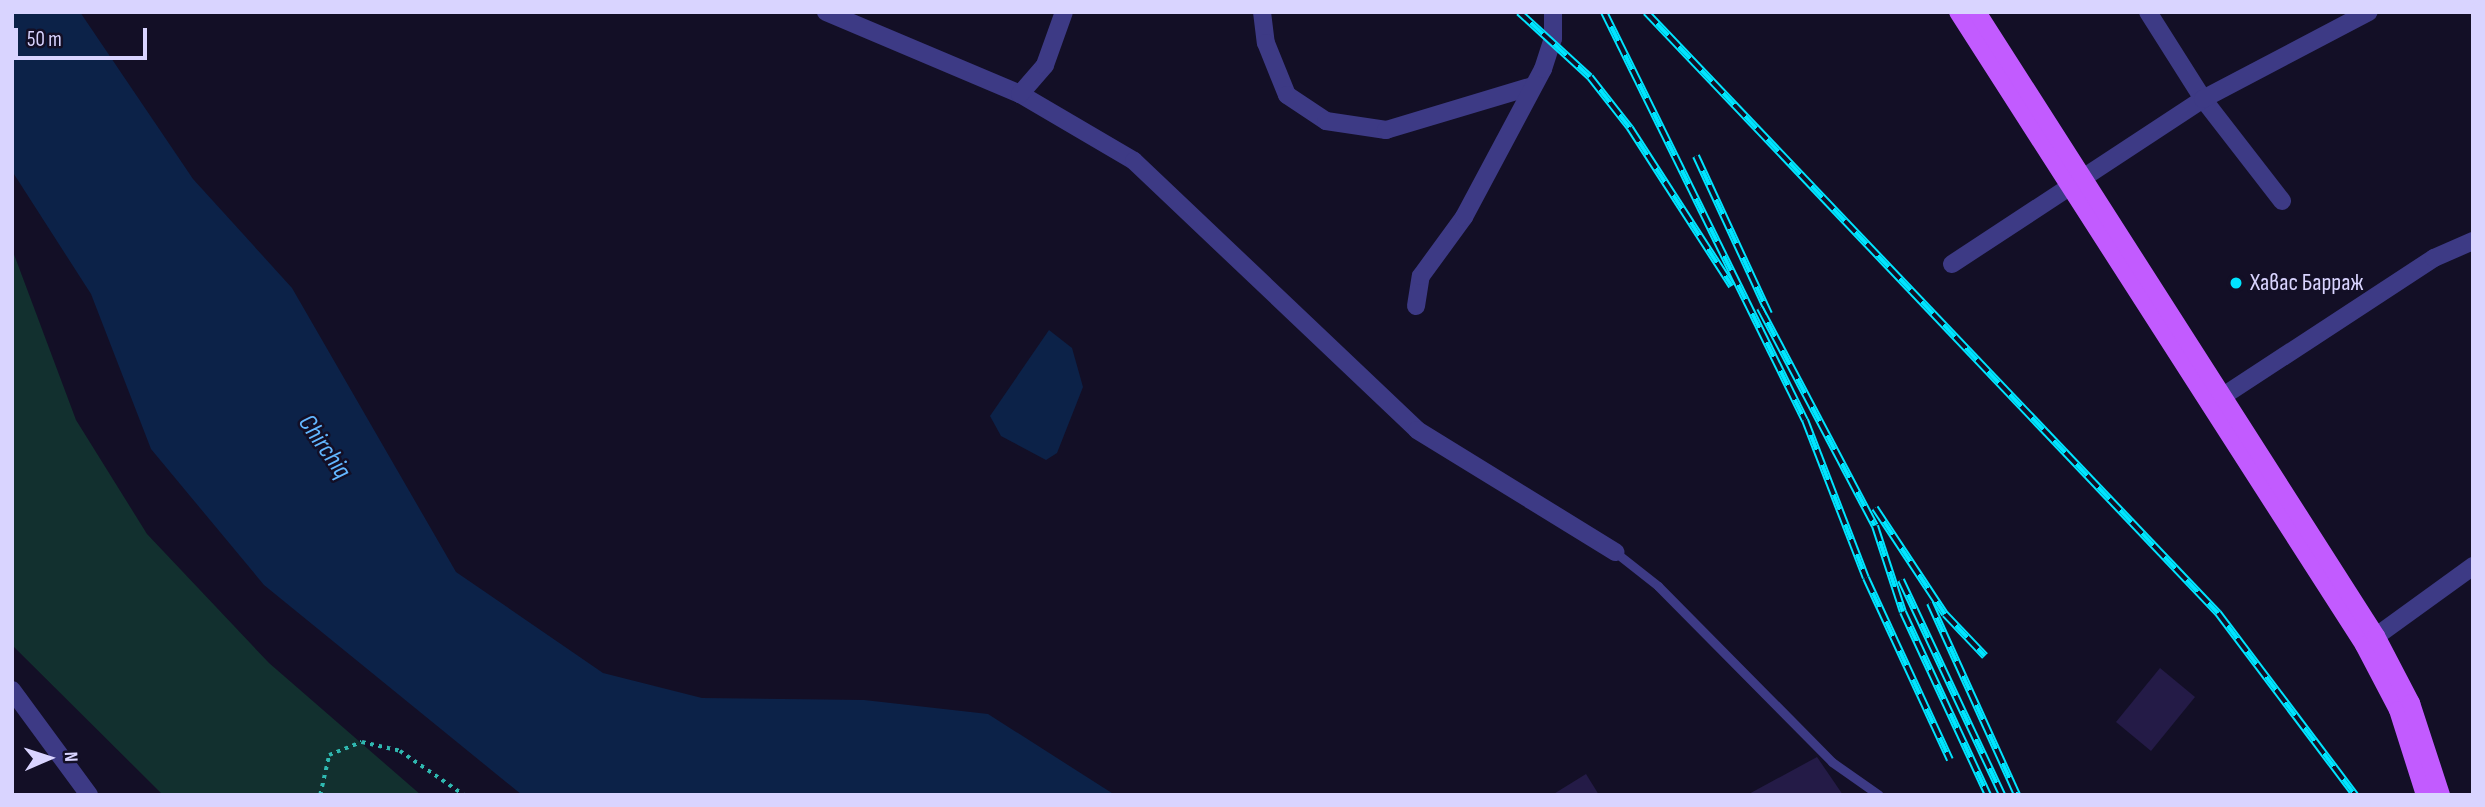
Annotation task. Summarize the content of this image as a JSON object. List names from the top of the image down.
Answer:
{
  "water": ["Chirchiq"],
  "places": ["Хавас Барраж"],
  "scale_bar": "50 m",
  "north": "right"
}
